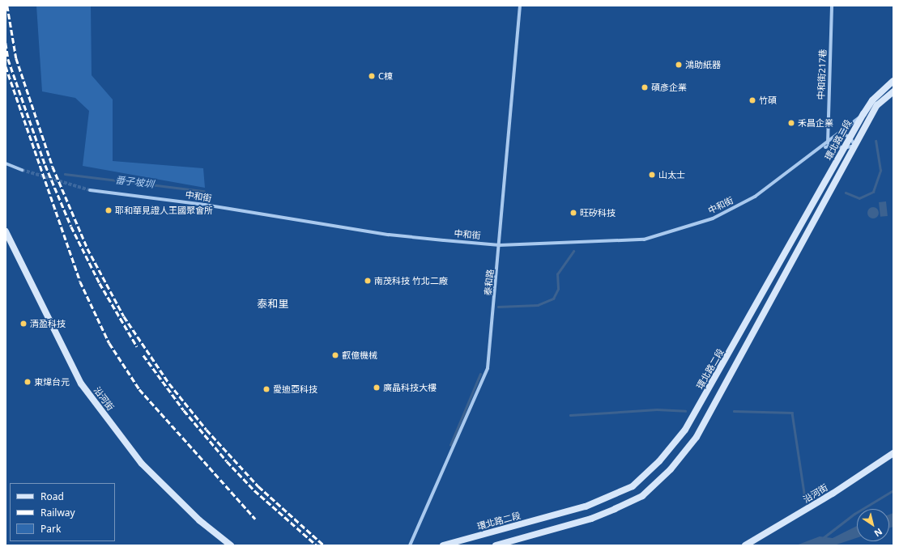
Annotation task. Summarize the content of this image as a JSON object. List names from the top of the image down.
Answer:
{
  "streets": {
    "street": [
      "中和街217巷",
      "環北路二段",
      "中和街",
      "泰和路",
      "沿河街"
    ]
  },
  "crossings": [
    ["中和街217巷", "中和街"],
    ["環北路二段", "中和街"],
    ["中和街", "泰和路"]
  ],
  "districts": ["泰和里"],
  "water": ["番子坡圳"],
  "places": [
    "鴻助紙器",
    "C棟",
    "碩彥企業",
    "竹碩",
    "禾昌企業",
    "山太士",
    "耶和華見證人王國聚會所",
    "旺矽科技",
    "南茂科技 竹北二廠",
    "清盈科技",
    "叡億機械",
    "東煒台元",
    "廣晶科技大樓",
    "愛迪亞科技"
  ],
  "legend": ["Road", "Railway", "Park"],
  "north": "bottom right"
}
